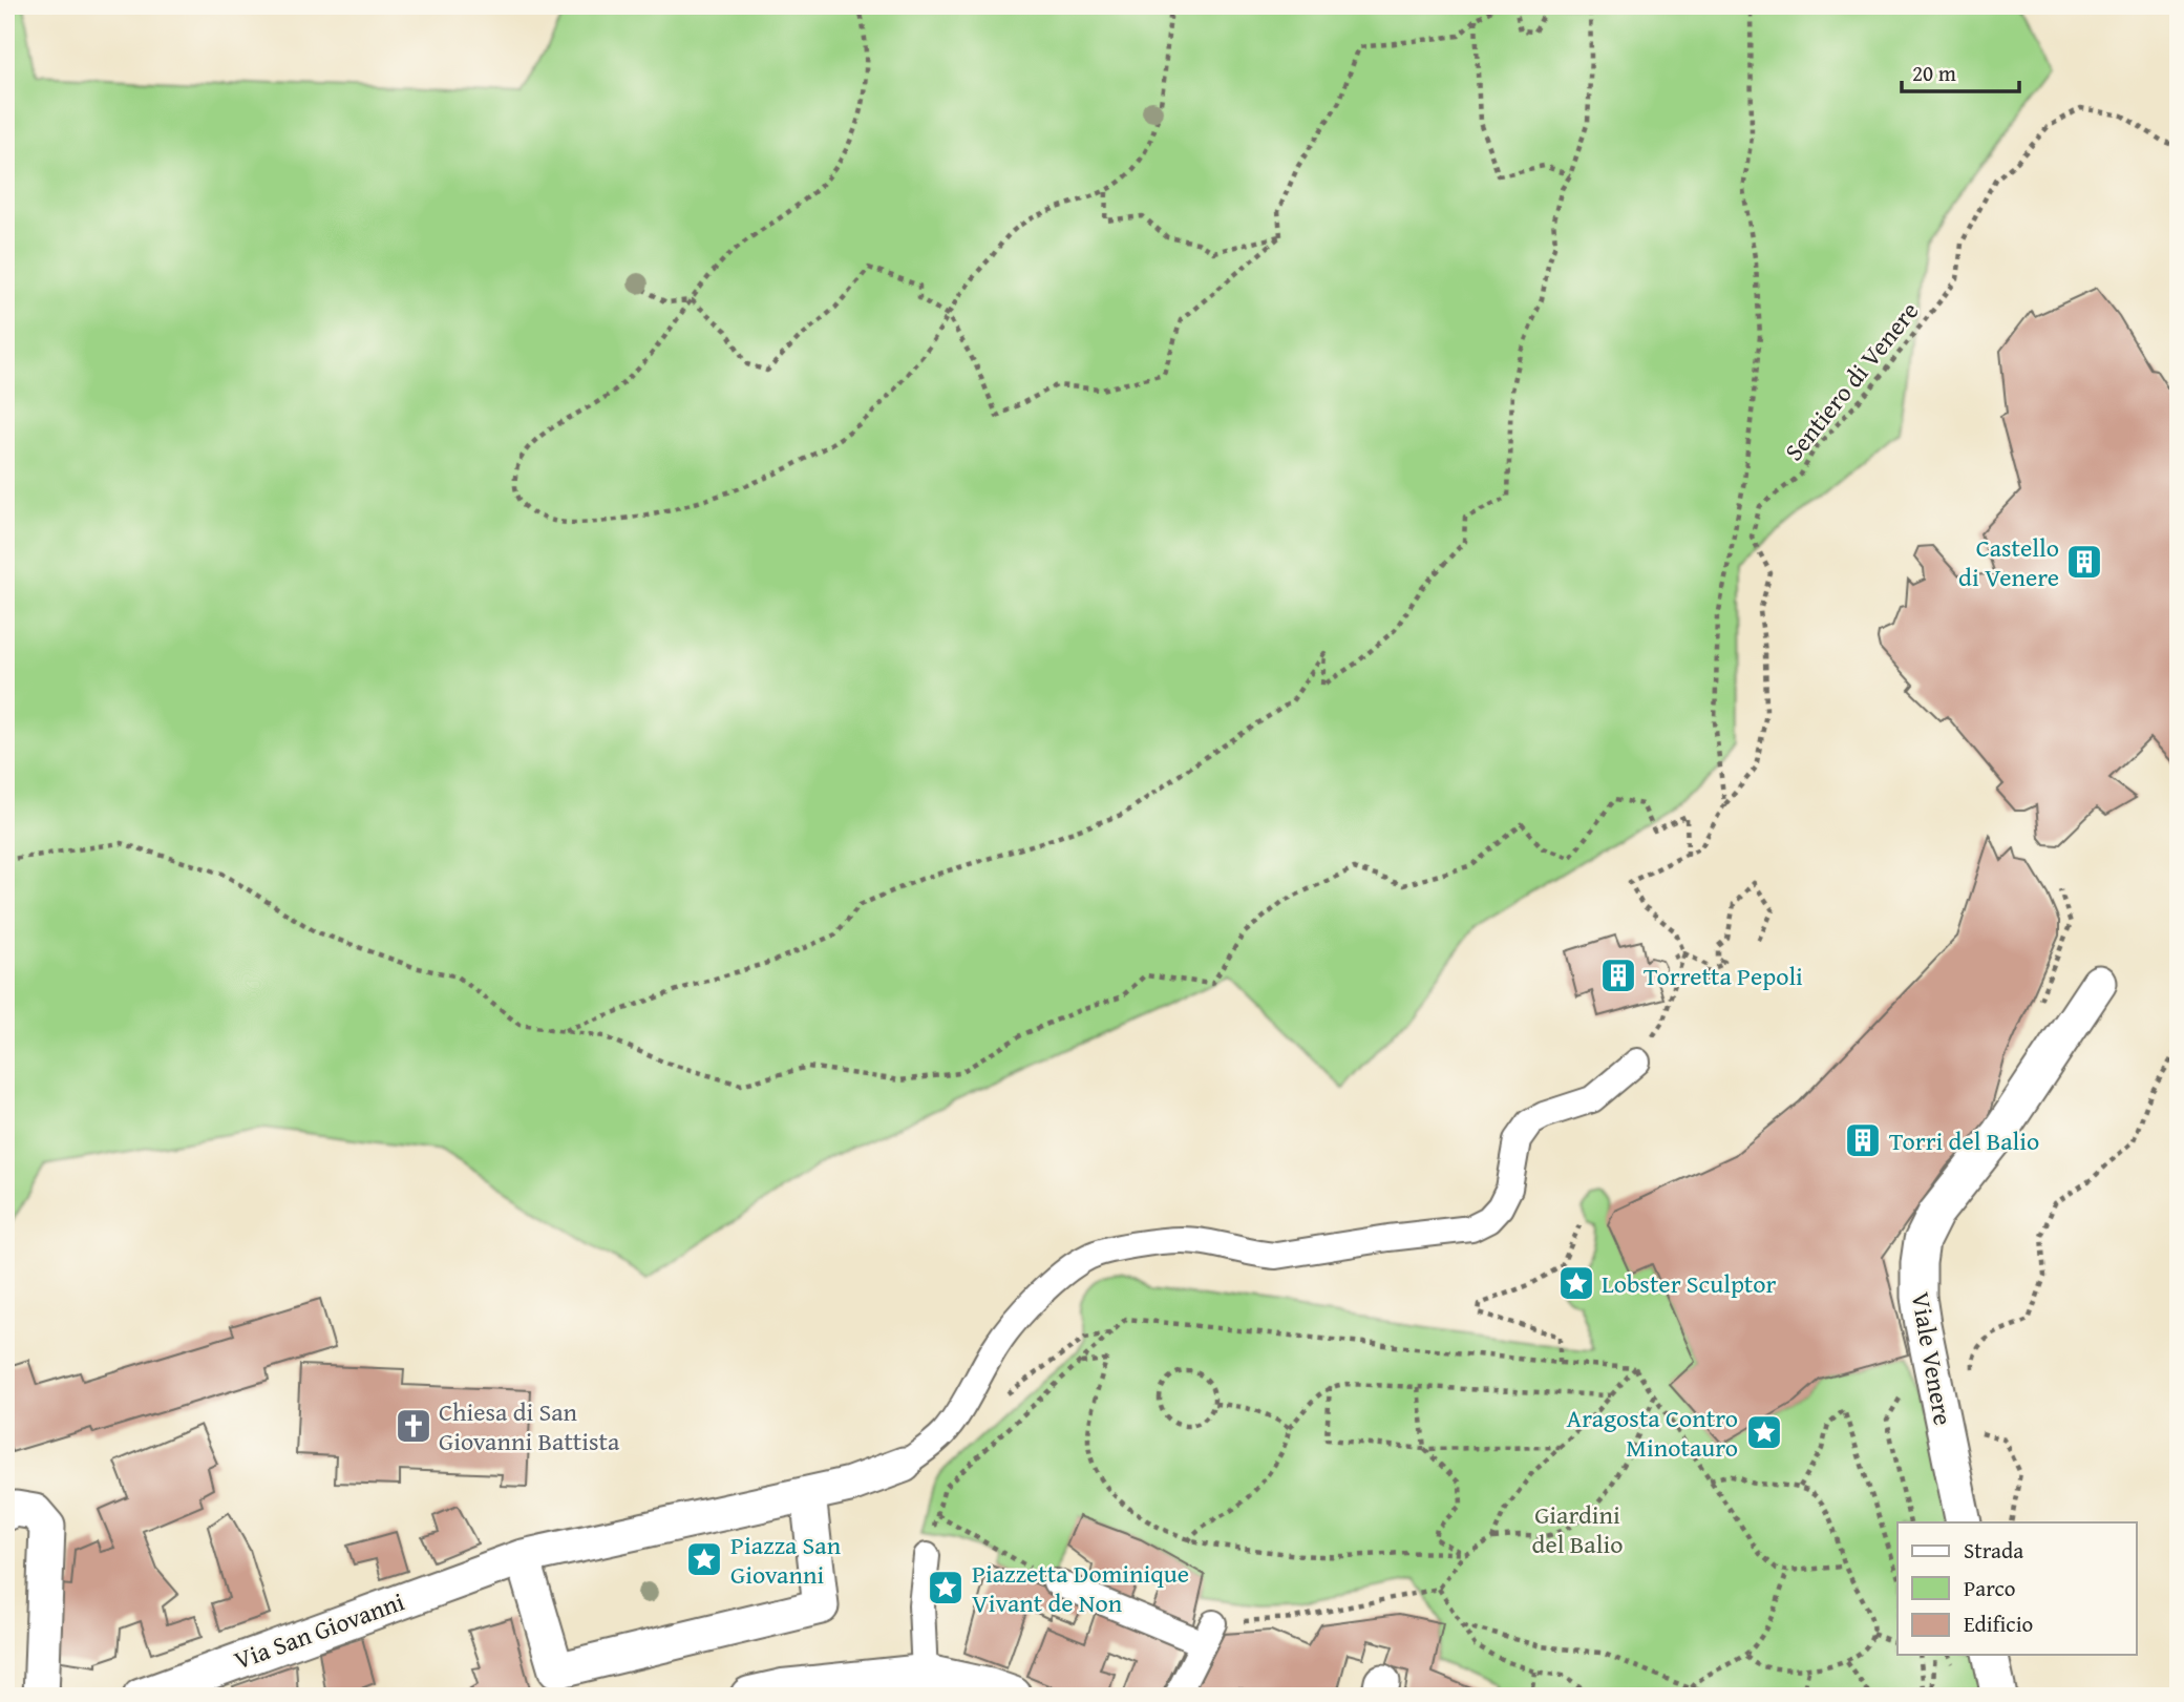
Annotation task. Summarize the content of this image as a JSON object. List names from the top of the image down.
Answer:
{
  "streets": {
    "street": ["Viale Venere", "Via San Giovanni"],
    "path": ["Sentiero di Venere"]
  },
  "parks": ["Giardini del Balio"],
  "places": {
    "building": ["Castello di Venere", "Torretta Pepoli", "Torri del Balio"],
    "place": [
      "Lobster Sculptor",
      "Aragosta Contro Minotauro",
      "Piazza San Giovanni",
      "Piazzetta Dominique Vivant de Non"
    ],
    "church": ["Chiesa di San Giovanni Battista"]
  },
  "legend": ["Strada", "Parco", "Edificio"],
  "scale_bar": "20 m"
}
